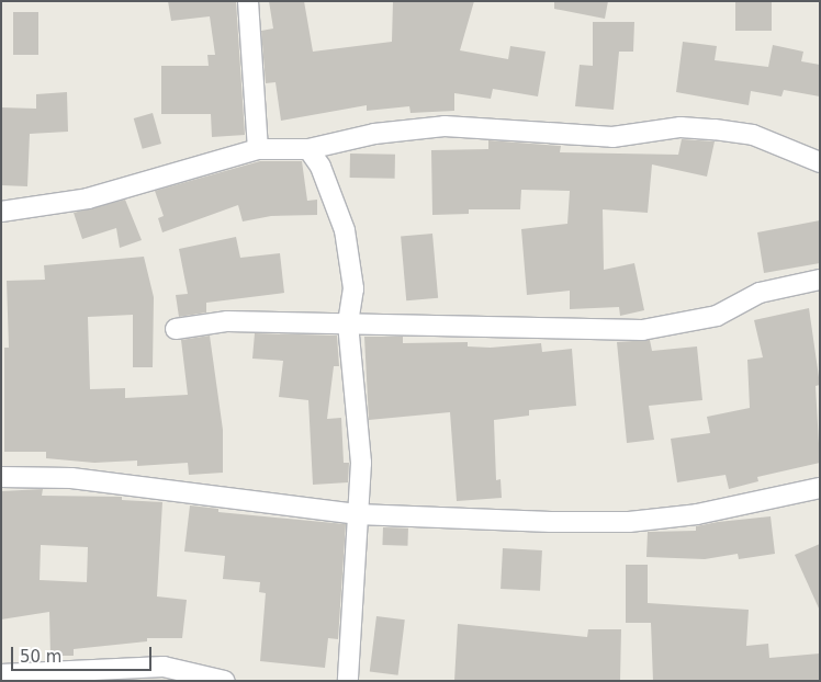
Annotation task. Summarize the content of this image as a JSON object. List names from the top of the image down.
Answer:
{
  "scale_bar": "50 m"
}
